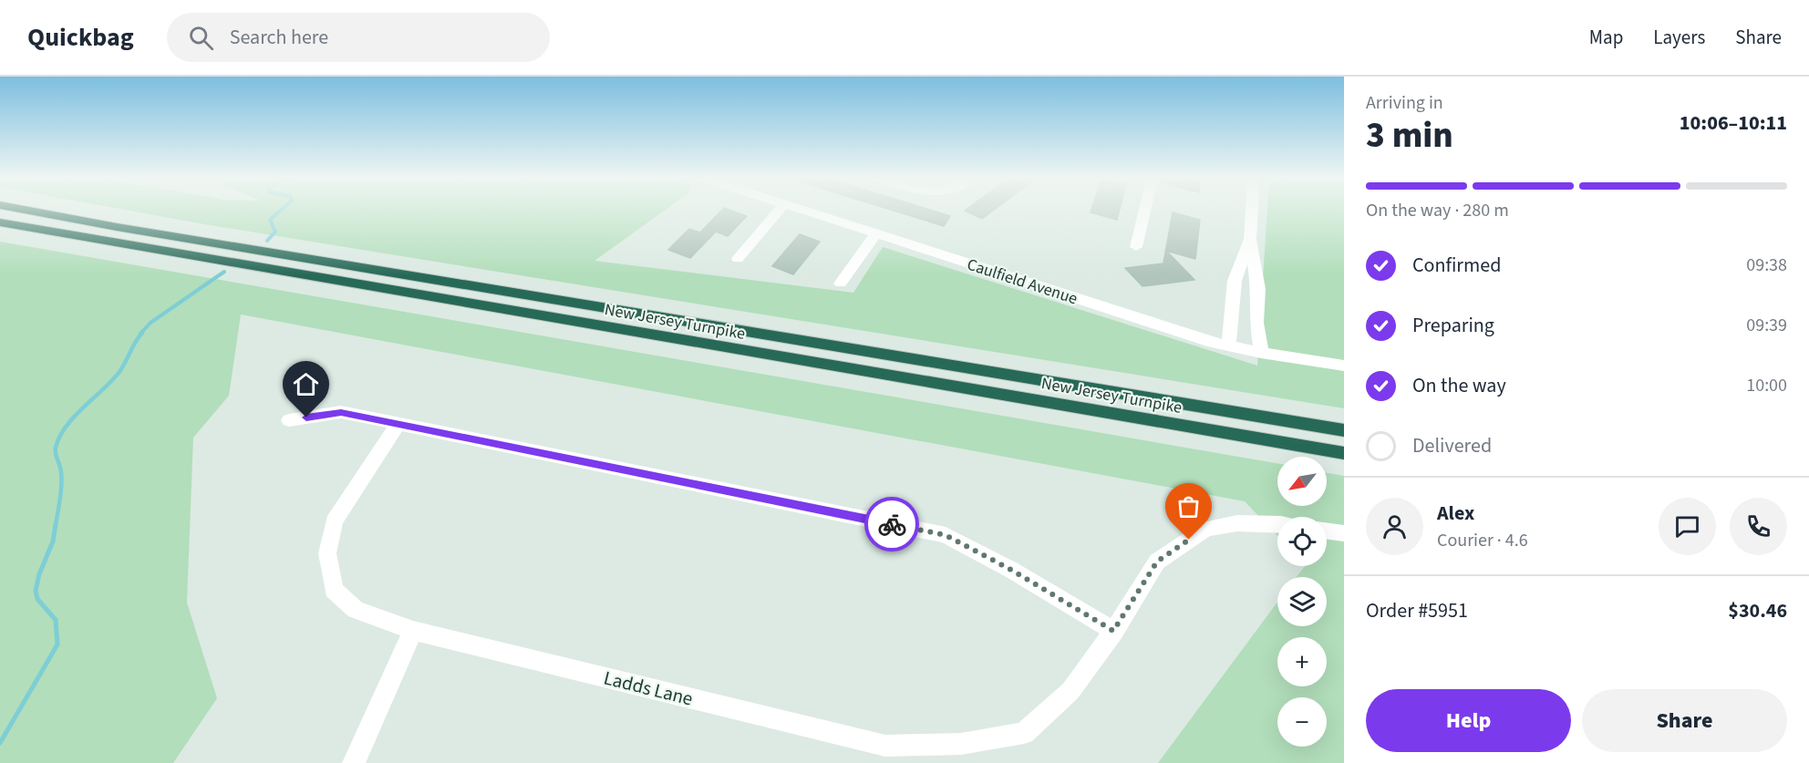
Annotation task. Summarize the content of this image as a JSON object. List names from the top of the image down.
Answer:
{
  "streets": {
    "highway": ["New Jersey Turnpike"],
    "street": ["Caulfield Avenue", "Ladds Lane"]
  },
  "north": "bottom left",
  "page": {
    "header": "Quickbag",
    "search": "Search here",
    "nav": ["Map", "Layers", "Share"],
    "heading": ["3 min", "Arriving in", "10:06–10:11"],
    "panel": [
      "Alex",
      "Courier · 4.6",
      "Order #5951",
      "$30.46"
    ],
    "bar": "On the way · 280 m",
    "list": [
      ["Confirmed", "09:38"],
      ["Preparing", "09:39"],
      ["On the way", "10:00"],
      "Delivered"
    ],
    "map_buttons": ["+", "−"],
    "buttons": ["Help", "Share"]
  }
}
